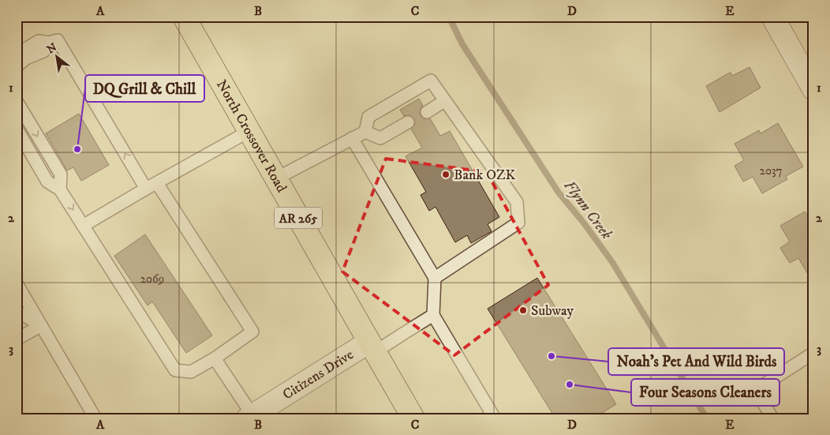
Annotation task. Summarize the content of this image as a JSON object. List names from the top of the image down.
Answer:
{
  "streets": {
    "main road": ["North Crossover Road", "AR 265"],
    "street": ["Citizens Drive"]
  },
  "crossings": [
    ["North Crossover Road", "Citizens Drive"]
  ],
  "water": ["Flynn Creek"],
  "places": [
    "DQ Grill & Chill",
    "Bank OZK",
    "Subway",
    "Noah's Pet And Wild Birds",
    "Four Seasons Cleaners"
  ],
  "house_numbers": ["2037", "2069"],
  "north": "top left",
  "grid": {
    "columns": [
      "A",
      "B",
      "C",
      "D",
      "E"
    ],
    "rows": ["1", "2", "3"]
  }
}
